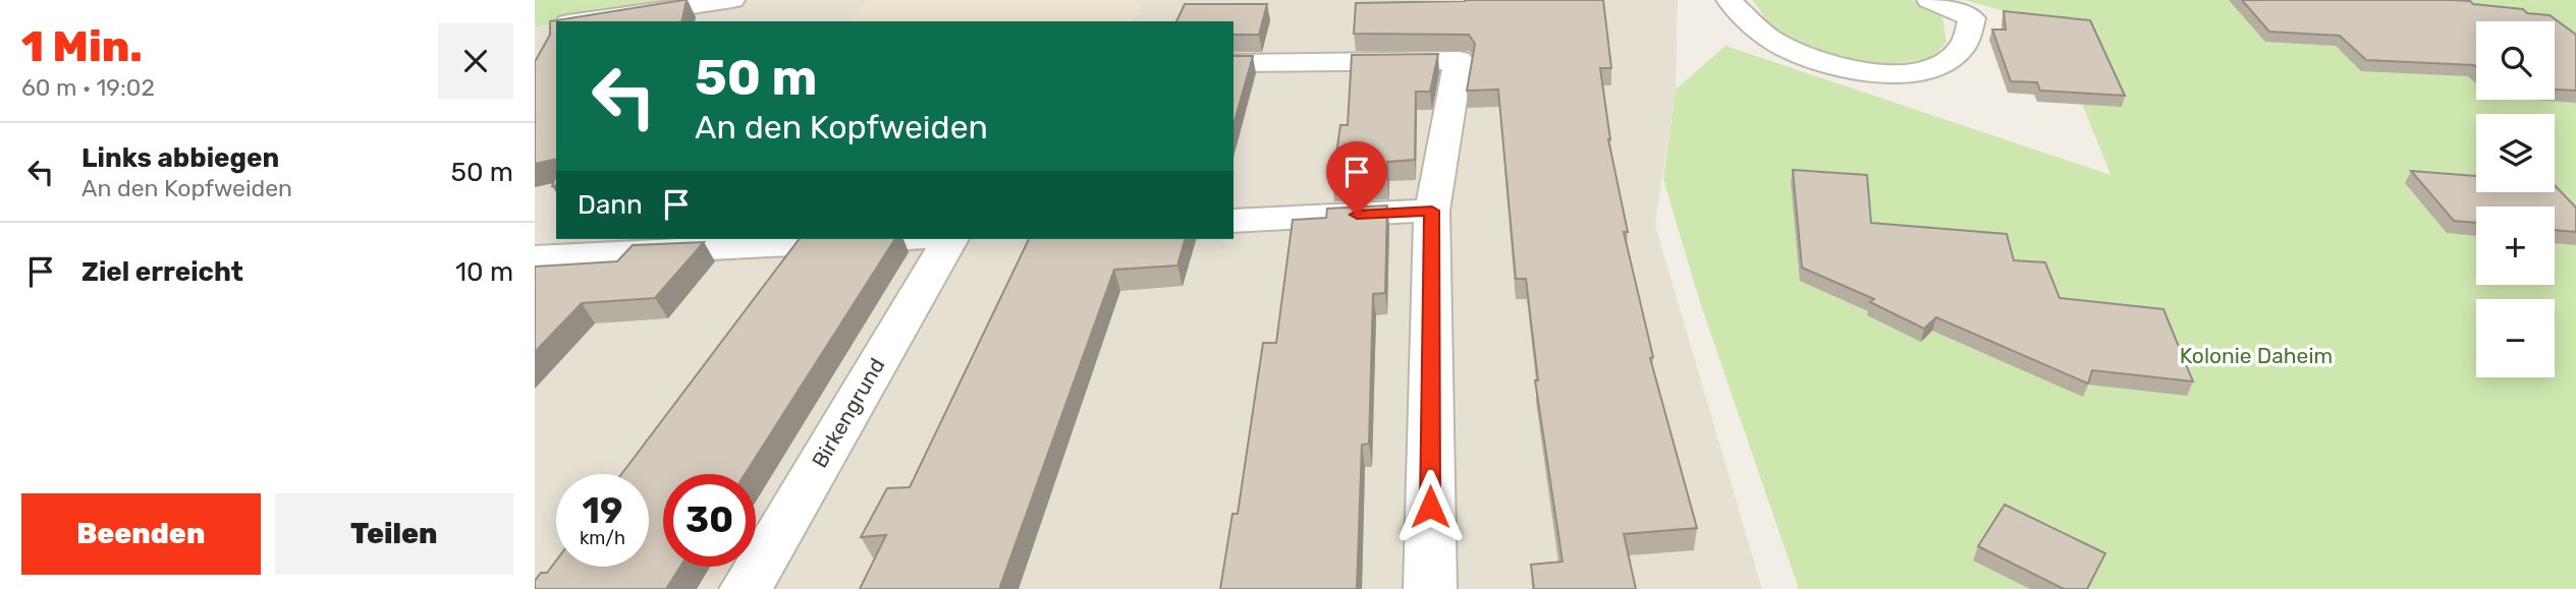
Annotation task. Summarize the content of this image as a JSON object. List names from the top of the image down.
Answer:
{
  "streets": {
    "street": ["Birkengrund"]
  },
  "parks": ["Kolonie Daheim"],
  "page": {
    "heading": ["1 Min.", "60 m · 19:02"],
    "map_buttons": ["+", "−"],
    "turn": ["50 m", "An den Kopfweiden"],
    "list": [
      {
        "name": "Links abbiegen",
        "note": "An den Kopfweiden",
        "value": "50 m"
      },
      {
        "name": "Ziel erreicht",
        "value": "10 m"
      }
    ],
    "then": "Dann",
    "speed": "19 km/h",
    "limit": "30",
    "buttons": ["Beenden", "Teilen"]
  }
}
